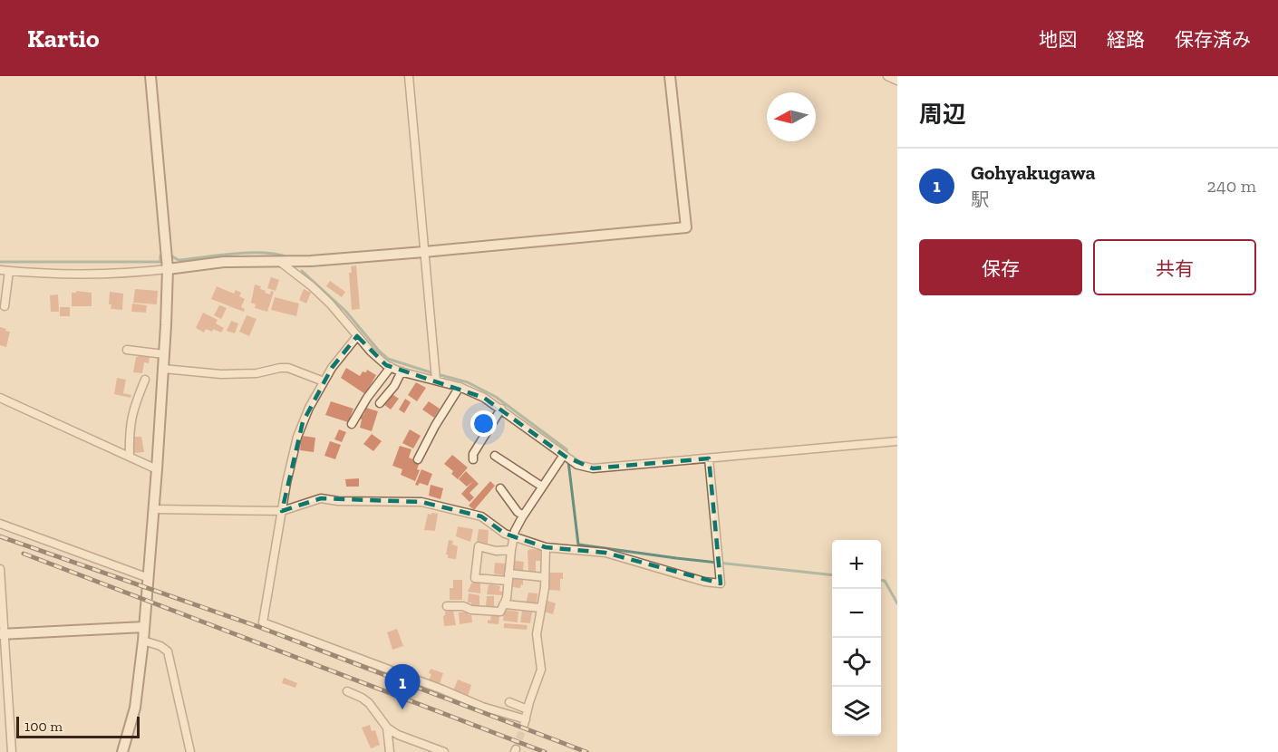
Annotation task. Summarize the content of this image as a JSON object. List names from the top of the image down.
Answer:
{
  "scale_bar": "100 m",
  "north": "left",
  "page": {
    "header": "Kartio",
    "nav": ["地図", "経路", "保存済み"],
    "heading": "周辺",
    "list": [
      {
        "mark": "1",
        "name": "Gohyakugawa",
        "note": "駅",
        "value": "240 m"
      }
    ],
    "buttons": ["保存", "共有"],
    "map_buttons": ["+", "−"],
    "pins": "1",
    "scale": "100 m"
  }
}
